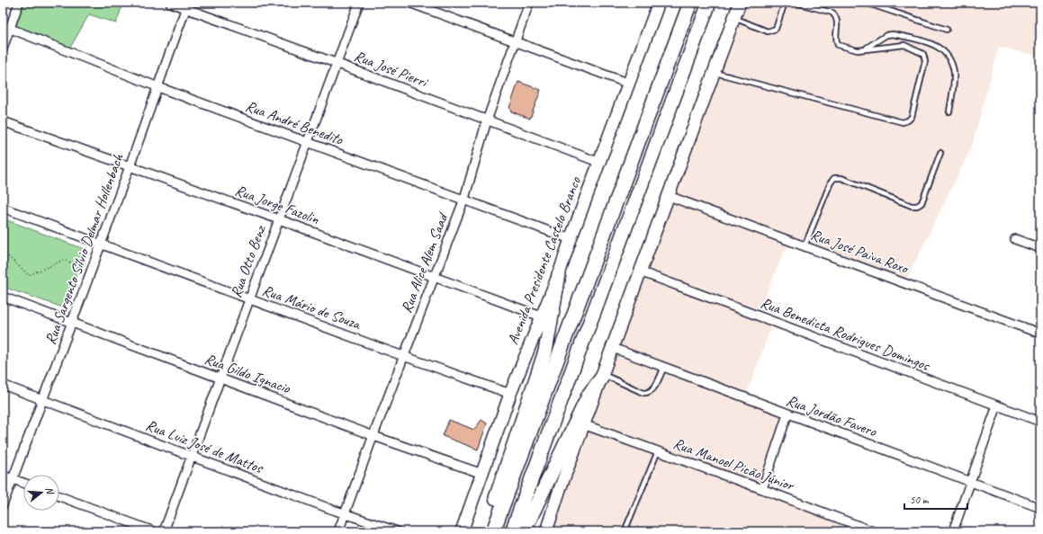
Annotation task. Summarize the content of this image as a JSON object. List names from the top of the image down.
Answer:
{
  "streets": {
    "main road": ["Avenida Presidente Castelo Branco"],
    "street": [
      "Rua José Pierri",
      "Rua André Benedito",
      "Rua Jorge Fazolin",
      "Rua Sargento Sílvio Delmar Hollenbach",
      "Rua José Paiva Roxo",
      "Rua Otto Benz",
      "Rua Alice Alem Saad",
      "Rua Mário de Souza",
      "Rua Benedicta Rodrigues Domingos",
      "Rua Gildo Ignacio",
      "Rua Jordão Favero",
      "Rua Luiz José de Mattos",
      "Rua Manoel Picão Júnior"
    ]
  },
  "crossings": [
    ["Rua José Pierri", "Rua Sargento Sílvio Delmar Hollenbach"],
    ["Rua José Pierri", "Avenida Presidente Castelo Branco"],
    ["Rua José Pierri", "Rua Otto Benz"],
    ["Rua José Pierri", "Rua Alice Alem Saad"],
    ["Rua André Benedito", "Rua Sargento Sílvio Delmar Hollenbach"],
    ["Rua André Benedito", "Avenida Presidente Castelo Branco"],
    ["Rua André Benedito", "Rua Otto Benz"],
    ["Rua André Benedito", "Rua Alice Alem Saad"],
    ["Rua Jorge Fazolin", "Rua Sargento Sílvio Delmar Hollenbach"],
    ["Rua Jorge Fazolin", "Avenida Presidente Castelo Branco"],
    ["Rua Jorge Fazolin", "Rua Otto Benz"],
    ["Rua Jorge Fazolin", "Rua Alice Alem Saad"],
    ["Rua Sargento Sílvio Delmar Hollenbach", "Rua Mário de Souza"],
    ["Rua Sargento Sílvio Delmar Hollenbach", "Rua Gildo Ignacio"],
    ["Rua Sargento Sílvio Delmar Hollenbach", "Rua Luiz José de Mattos"],
    ["Avenida Presidente Castelo Branco", "Rua Mário de Souza"],
    ["Avenida Presidente Castelo Branco", "Rua Gildo Ignacio"],
    ["Rua Otto Benz", "Rua Mário de Souza"],
    ["Rua Otto Benz", "Rua Gildo Ignacio"],
    ["Rua Otto Benz", "Rua Luiz José de Mattos"],
    ["Rua Alice Alem Saad", "Rua Mário de Souza"],
    ["Rua Alice Alem Saad", "Rua Gildo Ignacio"],
    ["Rua Alice Alem Saad", "Rua Luiz José de Mattos"]
  ],
  "scale_bar": "50 m",
  "north": "right"
}
